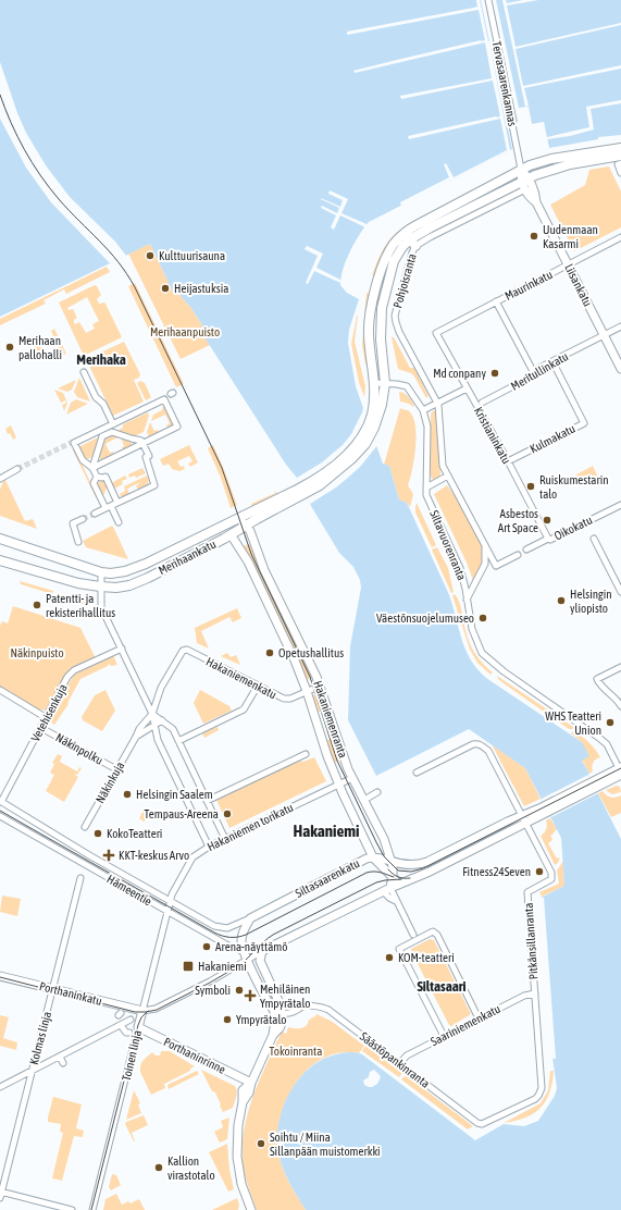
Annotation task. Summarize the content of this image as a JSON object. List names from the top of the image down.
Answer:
{
  "streets": {
    "main road": [
      "Pohjoisranta",
      "Liisankatu",
      "Merihaankatu",
      "Hakaniemenranta",
      "Siltasaarenkatu",
      "Porthaninkatu",
      "Toinen linja",
      "Porthaninrinne"
    ],
    "street": [
      "Tervasaarenkannas",
      "Maurinkatu",
      "Meritullinkatu",
      "Kristianinkatu",
      "Kulmakatu",
      "Oikokatu",
      "Siltavuorenranta",
      "Hakaniemenkatu",
      "Vetehisenkuja",
      "Näkinpolku",
      "Näkinkuja",
      "Hakaniemen torikatu",
      "Hämeentie",
      "Pitkänsillanranta",
      "Saariniemenkatu",
      "Kolmas linja",
      "Säästöpankinranta"
    ]
  },
  "crossings": [
    ["Tervasaarenkannas", "Liisankatu"],
    ["Pohjoisranta", "Liisankatu"],
    ["Maurinkatu", "Liisankatu"],
    ["Maurinkatu", "Kristianinkatu"],
    ["Liisankatu", "Meritullinkatu"],
    ["Meritullinkatu", "Kulmakatu"],
    ["Kristianinkatu", "Kulmakatu"],
    ["Kristianinkatu", "Oikokatu"],
    ["Siltavuorenranta", "Siltasaarenkatu"],
    ["Merihaankatu", "Hakaniemenranta"],
    ["Hakaniemenkatu", "Hakaniemenranta"],
    ["Hakaniemenkatu", "Näkinkuja"],
    ["Vetehisenkuja", "Näkinpolku"],
    ["Vetehisenkuja", "Hämeentie"],
    ["Hakaniemenranta", "Hakaniemen torikatu"],
    ["Hakaniemenranta", "Siltasaarenkatu"],
    ["Näkinpolku", "Näkinkuja"],
    ["Hakaniemen torikatu", "Hämeentie"],
    ["Hakaniemen torikatu", "Toinen linja"],
    ["Siltasaarenkatu", "Hämeentie"],
    ["Siltasaarenkatu", "Pitkänsillanranta"],
    ["Siltasaarenkatu", "Porthaninkatu"],
    ["Siltasaarenkatu", "Toinen linja"],
    ["Hämeentie", "Toinen linja"],
    ["Pitkänsillanranta", "Saariniemenkatu"],
    ["Pitkänsillanranta", "Säästöpankinranta"],
    ["Porthaninkatu", "Kolmas linja"],
    ["Porthaninkatu", "Toinen linja"],
    ["Saariniemenkatu", "Säästöpankinranta"],
    ["Toinen linja", "Porthaninrinne"]
  ],
  "districts": ["Merihaka", "Hakaniemi", "Siltasaari"],
  "parks": ["Merihaanpuisto", "Näkinpuisto", "Tokoinranta"],
  "places": {
    "other": [
      "Uudenmaan Kasarmi",
      "Kulttuurisauna",
      "Heijastuksia",
      "Merihaan pallohalli",
      "Md conpany",
      "Ruiskumestarin talo",
      "Asbestos Art Space",
      "Helsingin yliopisto",
      "Patentti- ja rekisterihallitus",
      "Väestönsuojelumuseo",
      "Opetushallitus",
      "WHS Teatteri Union",
      "Helsingin Saalem",
      "Tempaus-Areena",
      "KokoTeatteri",
      "Fitness24Seven",
      "Arena-näyttämö",
      "KOM-teatteri",
      "Symboli",
      "Ympyrätalo",
      "Soihtu / Miina Sillanpään muistomerkki",
      "Kallion virastotalo"
    ],
    "health": ["KKT-keskus Arvo", "Mehiläinen Ympyrätalo"],
    "transit": ["Hakaniemi"]
  }
}
